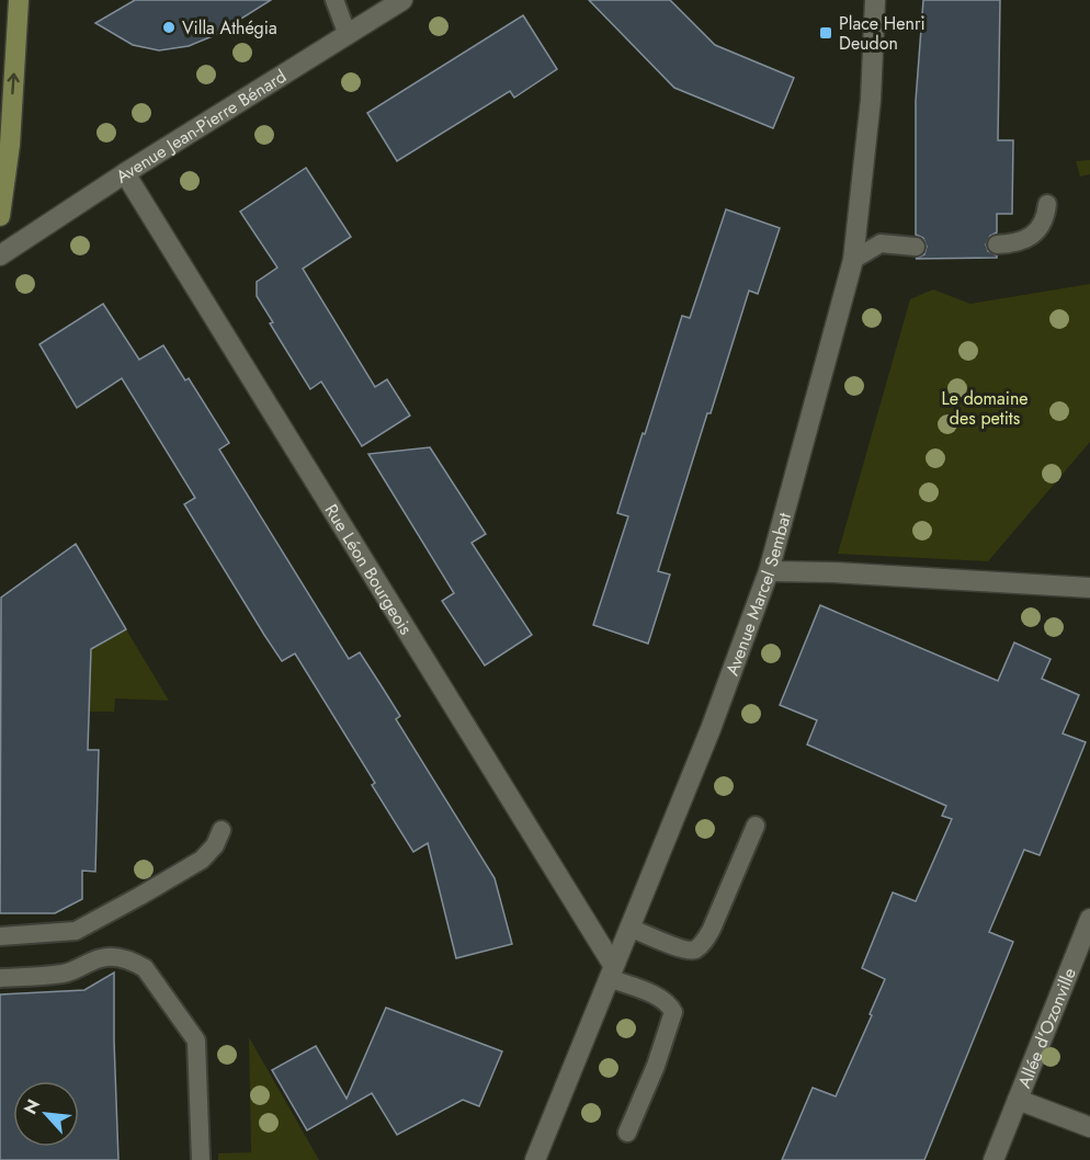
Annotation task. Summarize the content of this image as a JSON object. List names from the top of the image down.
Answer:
{
  "streets": {
    "street": [
      "Avenue Jean-Pierre Bénard",
      "Rue Léon Bourgeois",
      "Avenue Marcel Sembat",
      "Allée d'Ozonville"
    ]
  },
  "crossings": [
    ["Avenue Jean-Pierre Bénard", "Rue Léon Bourgeois"],
    ["Rue Léon Bourgeois", "Avenue Marcel Sembat"]
  ],
  "parks": ["Le domaine des petits"],
  "places": {
    "other": ["Villa Athégia"],
    "transit": ["Place Henri Deudon"]
  },
  "north": "top left"
}
